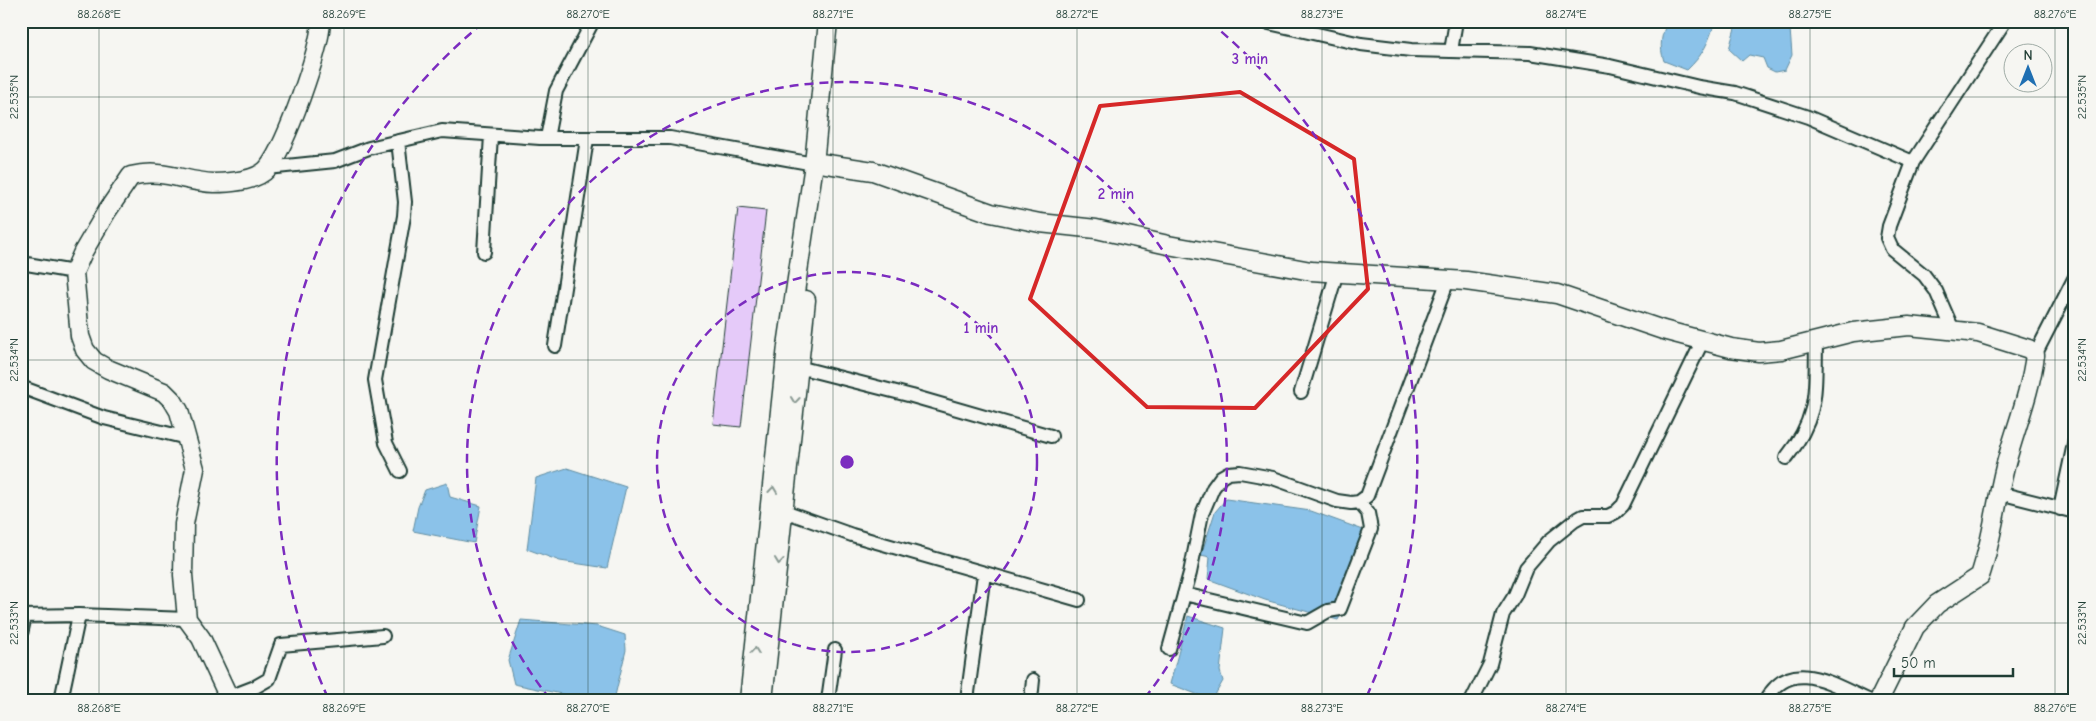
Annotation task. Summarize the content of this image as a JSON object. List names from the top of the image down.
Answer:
{
  "scale_bar": "50 m",
  "north": "top",
  "coordinates": [
    "88.268°E",
    "88.269°E",
    "88.270°E",
    "88.271°E",
    "88.272°E",
    "88.273°E",
    "88.274°E",
    "88.275°E",
    "88.276°E",
    "22.535°N",
    "22.534°N",
    "22.533°N"
  ],
  "rings": ["3 min", "2 min", "1 min"]
}
